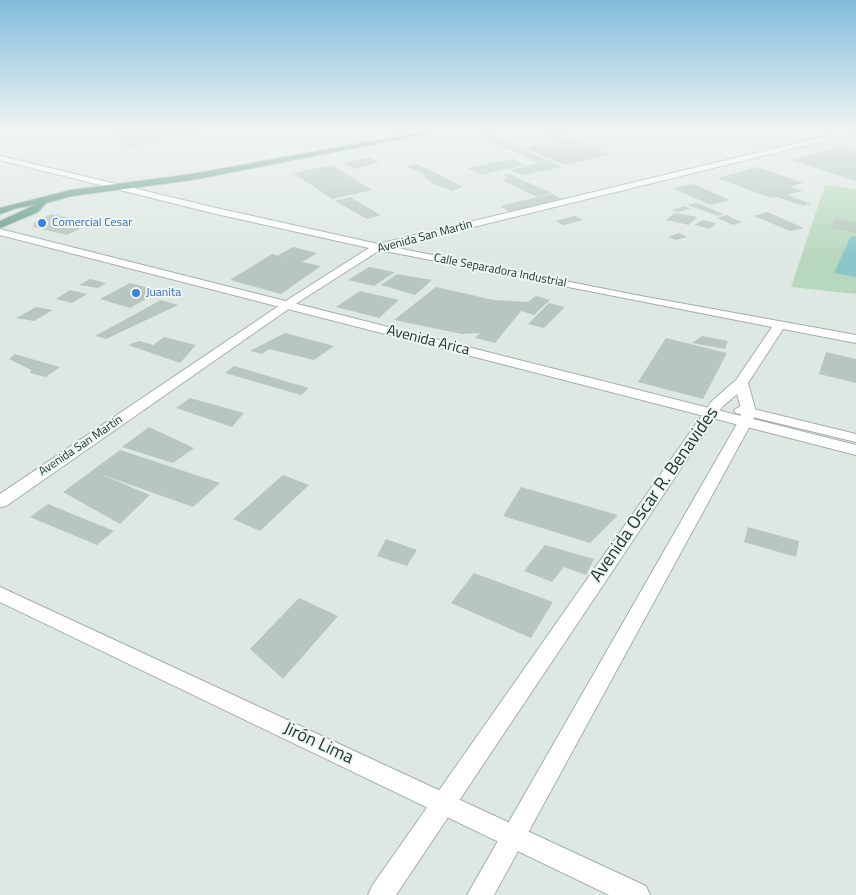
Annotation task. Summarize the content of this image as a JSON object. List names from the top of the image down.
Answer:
{
  "streets": {
    "street": [
      "Avenida San Martin",
      "Calle Separadora Industrial",
      "Avenida Arica",
      "Avenida Oscar R. Benavides",
      "Jirón Lima"
    ]
  },
  "crossings": [
    ["Avenida San Martin", "Calle Separadora Industrial"],
    ["Avenida San Martin", "Avenida Arica"],
    ["Calle Separadora Industrial", "Avenida Oscar R. Benavides"],
    ["Avenida Arica", "Avenida Oscar R. Benavides"],
    ["Avenida Oscar R. Benavides", "Jirón Lima"]
  ],
  "places": ["Comercial Cesar", "Juanita"]
}
